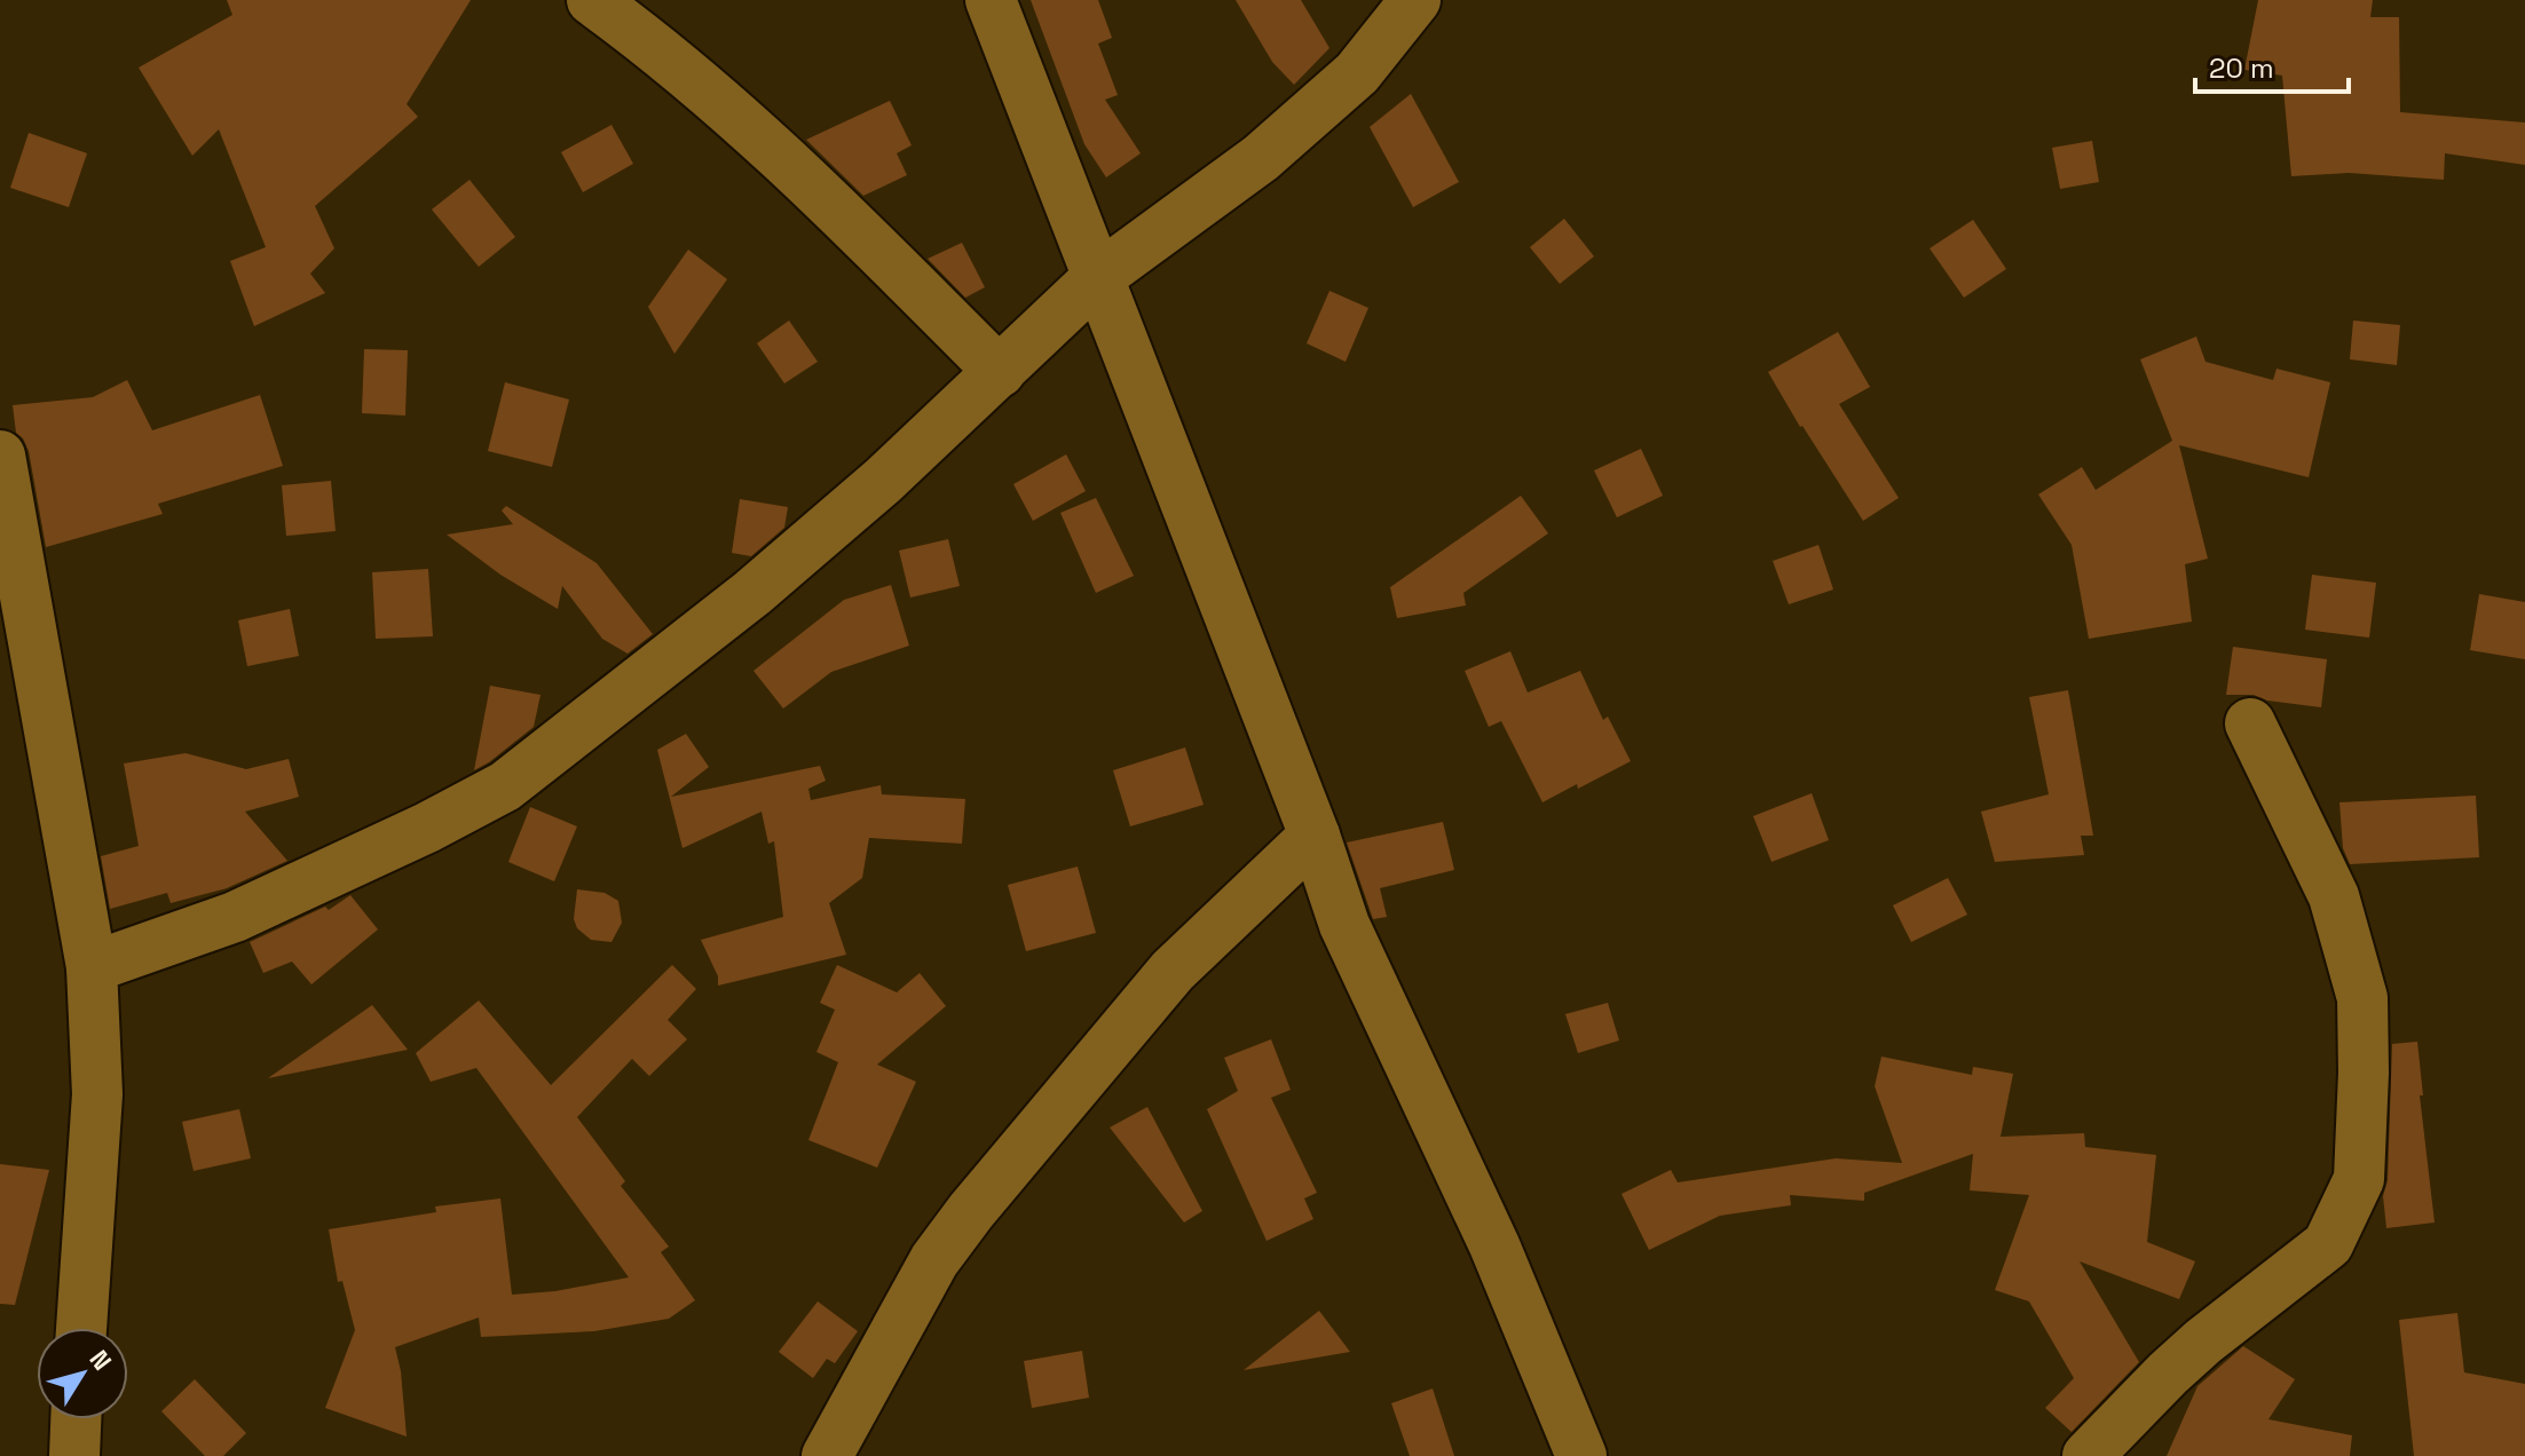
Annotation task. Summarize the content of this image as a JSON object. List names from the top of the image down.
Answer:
{
  "scale_bar": "20 m",
  "north": "top right"
}
